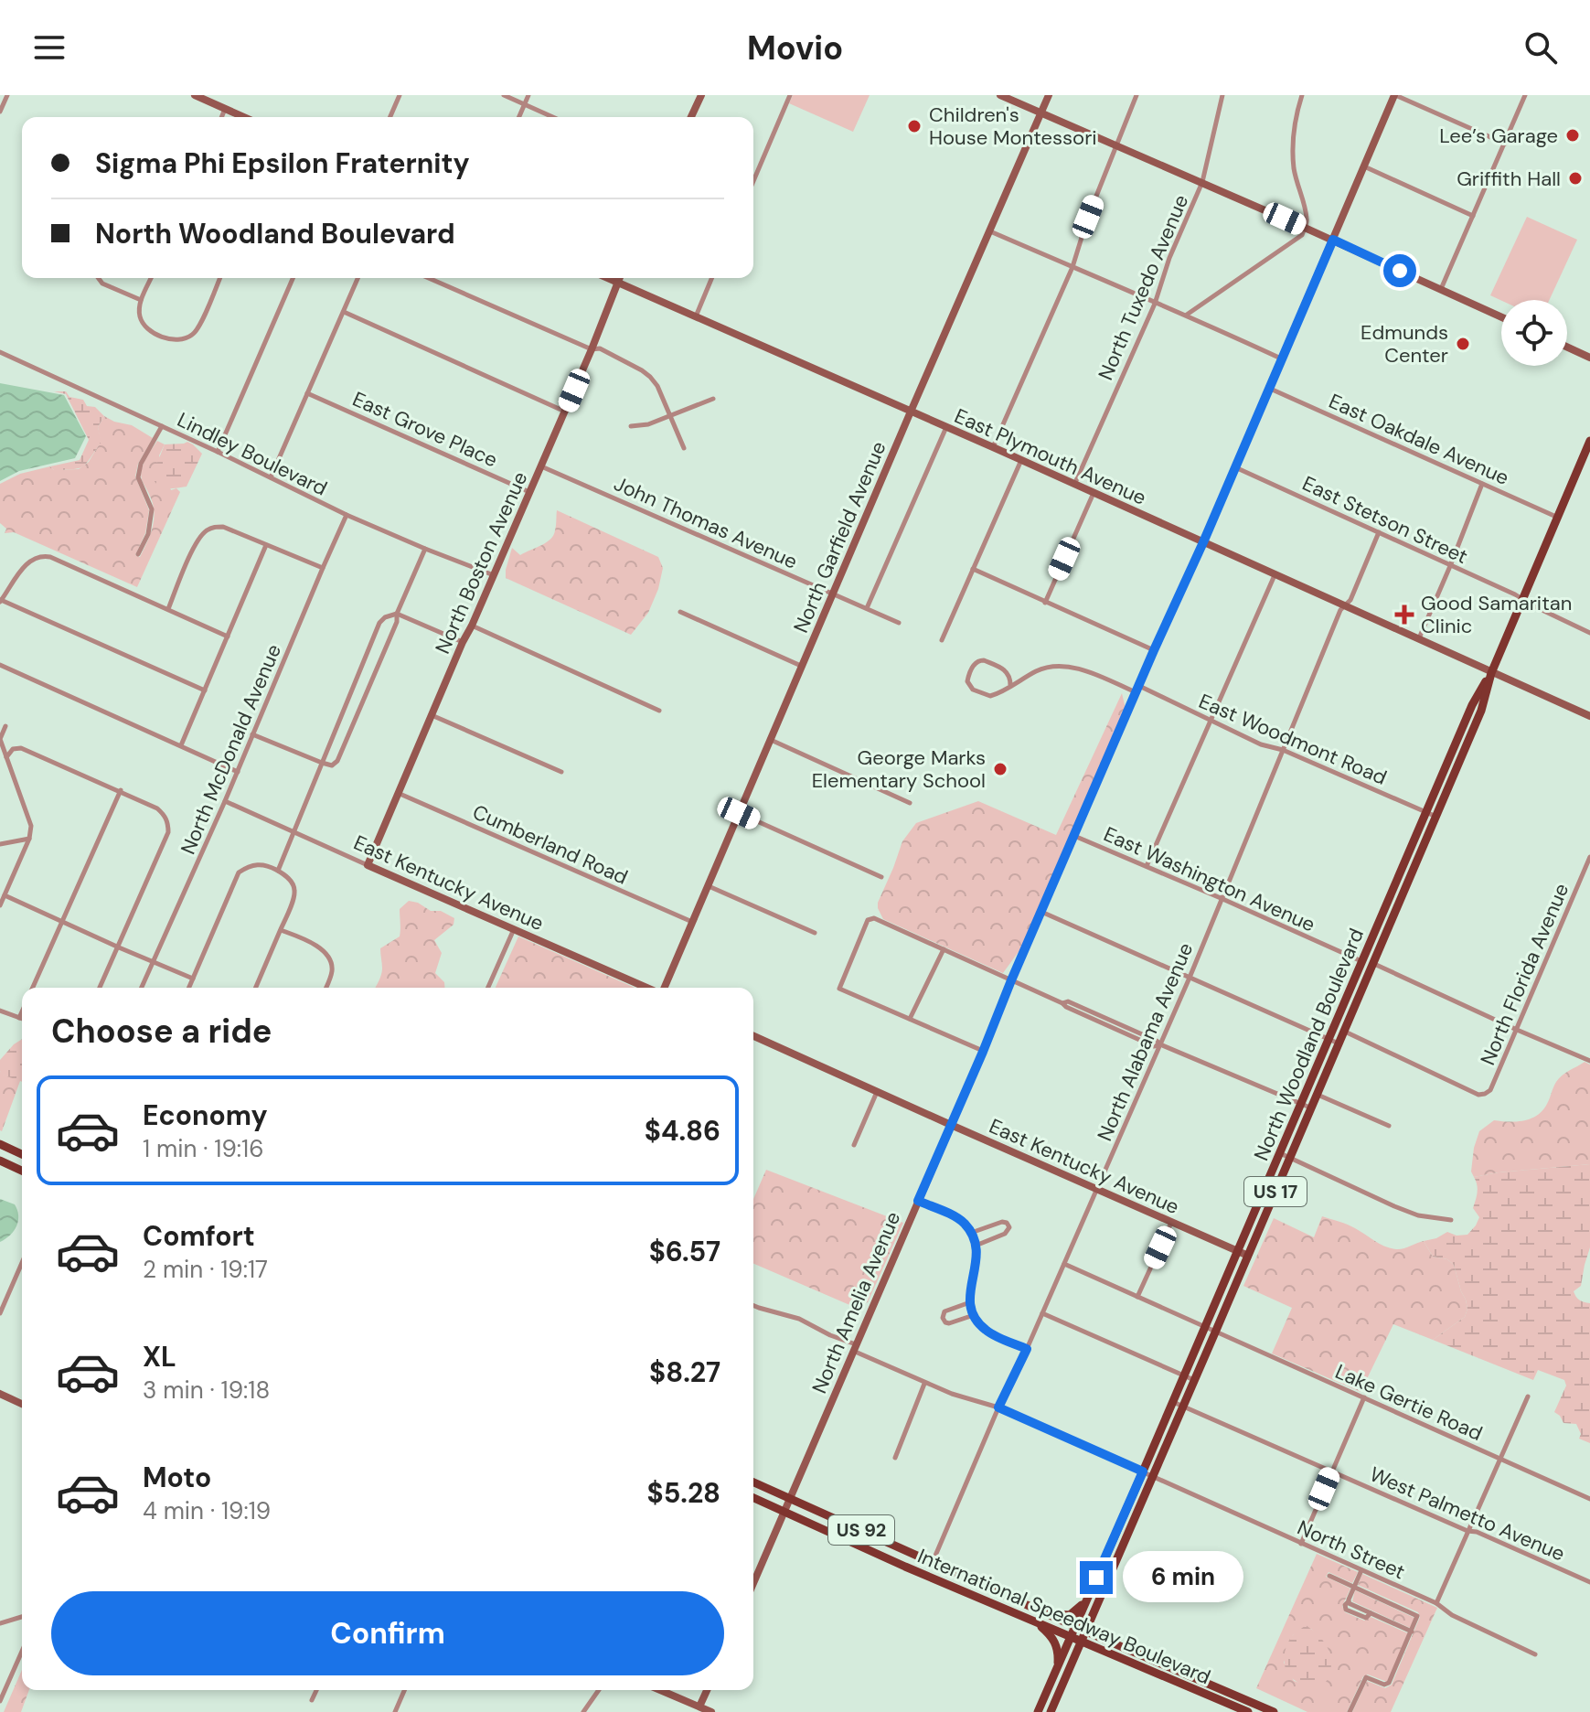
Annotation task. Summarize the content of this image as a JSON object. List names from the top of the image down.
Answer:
{
  "streets": {
    "main road": [
      "North Woodland Boulevard",
      "US 17",
      "US 92",
      "International Speedway Boulevard"
    ],
    "street": [
      "North Tuxedo Avenue",
      "East Grove Place",
      "East Oakdale Avenue",
      "Lindley Boulevard",
      "East Plymouth Avenue",
      "East Stetson Street",
      "John Thomas Avenue",
      "North Garfield Avenue",
      "North Boston Avenue",
      "East Woodmont Road",
      "North McDonald Avenue",
      "Cumberland Road",
      "East Washington Avenue",
      "East Kentucky Avenue",
      "North Florida Avenue",
      "North Alabama Avenue",
      "North Amelia Avenue",
      "Lake Gertie Road",
      "West Palmetto Avenue",
      "North Street"
    ]
  },
  "crossings": [
    ["North Tuxedo Avenue", "East Plymouth Avenue"],
    ["East Grove Place", "North Boston Avenue"],
    ["East Oakdale Avenue", "North Woodland Boulevard"],
    ["East Oakdale Avenue", "North Amelia Avenue"],
    ["Lindley Boulevard", "North Boston Avenue"],
    ["Lindley Boulevard", "North McDonald Avenue"],
    ["East Plymouth Avenue", "North Garfield Avenue"],
    ["East Plymouth Avenue", "North Boston Avenue"],
    ["East Plymouth Avenue", "North Alabama Avenue"],
    ["East Plymouth Avenue", "North Woodland Boulevard"],
    ["East Plymouth Avenue", "North Amelia Avenue"],
    ["East Stetson Street", "North Alabama Avenue"],
    ["East Stetson Street", "North Woodland Boulevard"],
    ["East Stetson Street", "North Amelia Avenue"],
    ["John Thomas Avenue", "North Garfield Avenue"],
    ["John Thomas Avenue", "North Boston Avenue"],
    ["North Garfield Avenue", "Cumberland Road"],
    ["North Boston Avenue", "Cumberland Road"],
    ["North Boston Avenue", "East Kentucky Avenue"],
    ["East Woodmont Road", "North Alabama Avenue"],
    ["East Woodmont Road", "North Woodland Boulevard"],
    ["East Woodmont Road", "North Amelia Avenue"],
    ["North McDonald Avenue", "East Kentucky Avenue"],
    ["East Washington Avenue", "North Florida Avenue"],
    ["East Washington Avenue", "North Alabama Avenue"],
    ["East Washington Avenue", "North Woodland Boulevard"],
    ["East Washington Avenue", "North Amelia Avenue"],
    ["East Kentucky Avenue", "North Alabama Avenue"],
    ["East Kentucky Avenue", "North Woodland Boulevard"],
    ["East Kentucky Avenue", "North Amelia Avenue"],
    ["North Florida Avenue", "North Woodland Boulevard"],
    ["North Alabama Avenue", "Lake Gertie Road"],
    ["North Alabama Avenue", "North Street"],
    ["North Alabama Avenue", "International Speedway Boulevard"],
    ["North Woodland Boulevard", "Lake Gertie Road"],
    ["North Woodland Boulevard", "West Palmetto Avenue"],
    ["North Woodland Boulevard", "North Street"],
    ["North Woodland Boulevard", "International Speedway Boulevard"],
    ["North Amelia Avenue", "North Street"],
    ["North Amelia Avenue", "International Speedway Boulevard"]
  ],
  "places": {
    "other": [
      "Children's House Montessori",
      "Lee’s Garage",
      "Griffith Hall",
      "Edmunds Center",
      "George Marks Elementary School"
    ],
    "health": ["Good Samaritan Clinic"]
  },
  "page": {
    "header": "Movio",
    "banner": ["Sigma Phi Epsilon Fraternity", "North Woodland Boulevard"],
    "heading": "Choose a ride",
    "list": [
      {
        "name": "Economy",
        "note": "1 min · 19:16",
        "value": "$4.86"
      },
      {
        "name": "Comfort",
        "note": "2 min · 19:17",
        "value": "$6.57"
      },
      {
        "name": "XL",
        "note": "3 min · 19:18",
        "value": "$8.27"
      },
      {
        "name": "Moto",
        "note": "4 min · 19:19",
        "value": "$5.28"
      }
    ],
    "bubble": "6 min",
    "buttons": "Confirm"
  }
}
